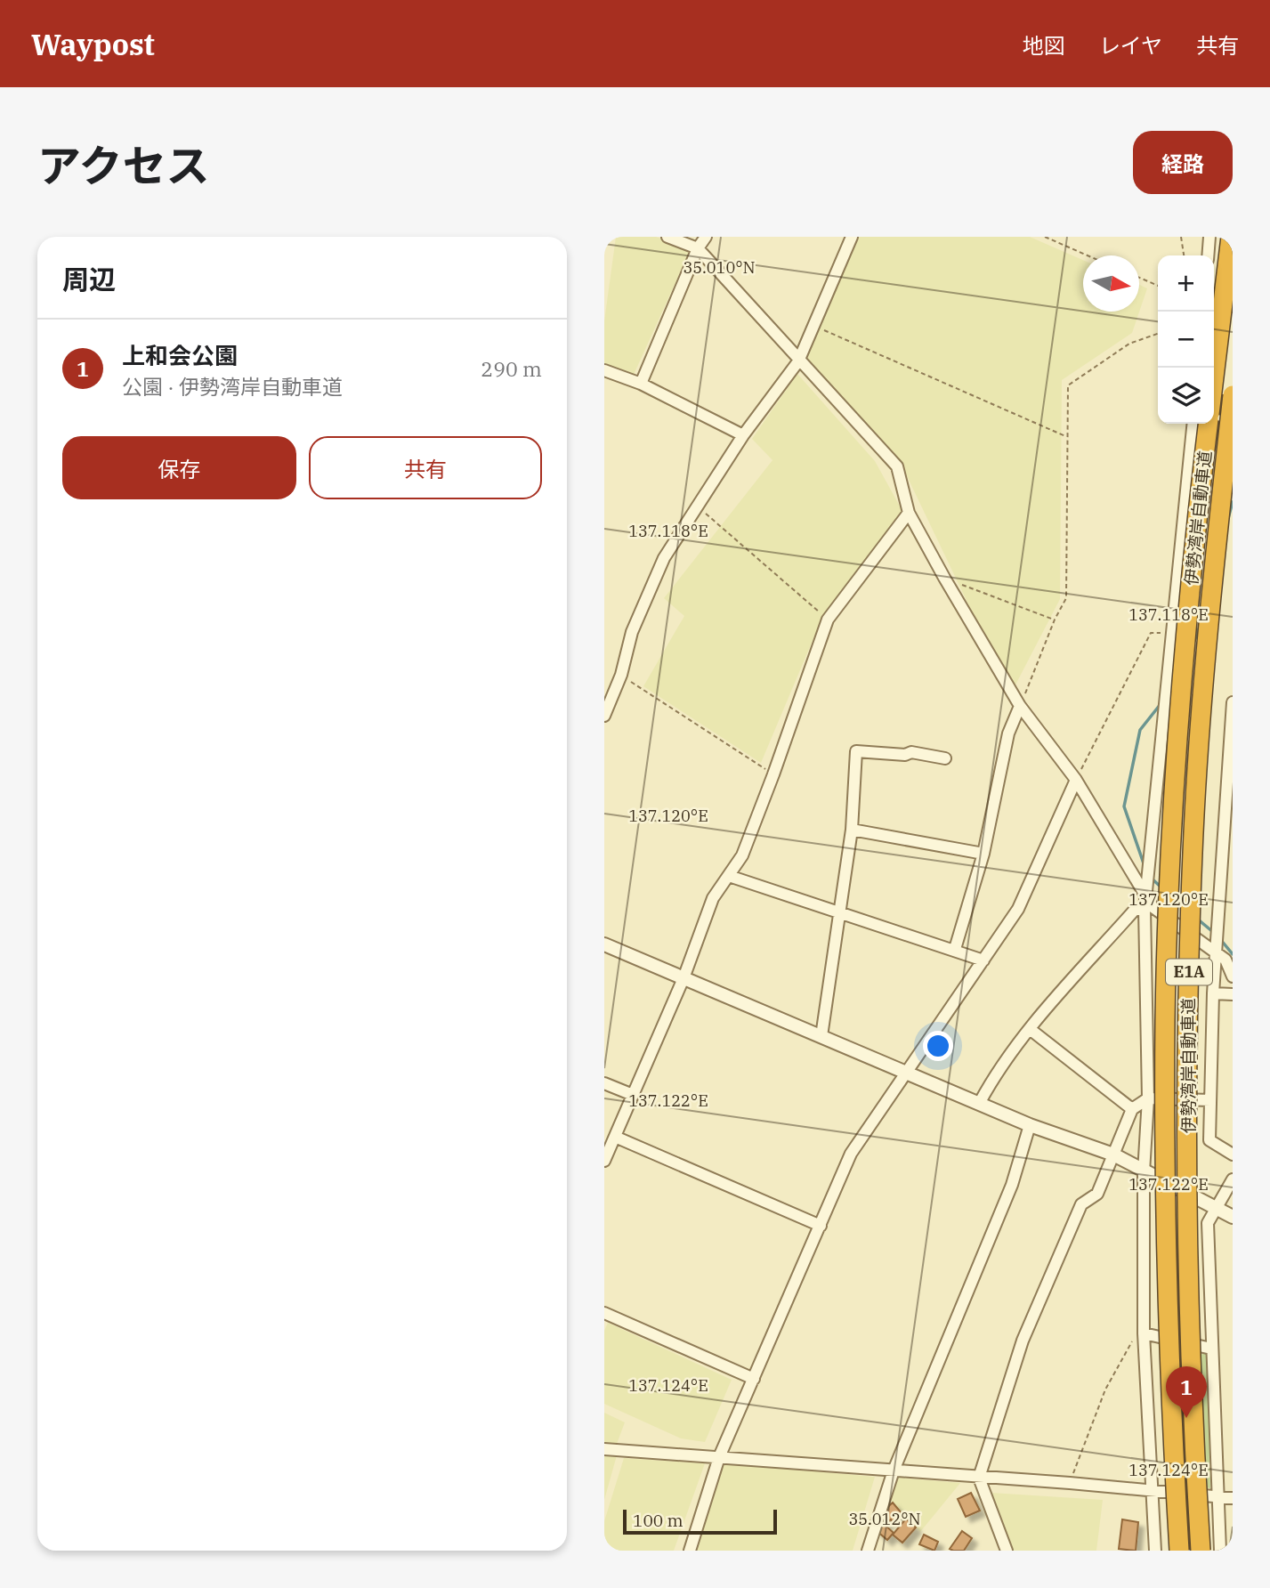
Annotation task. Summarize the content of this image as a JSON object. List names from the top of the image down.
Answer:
{
  "streets": {
    "highway": ["伊勢湾岸自動車道", "E1A"]
  },
  "scale_bar": "100 m",
  "north": "right",
  "page": {
    "header": "Waypost",
    "nav": ["地図", "レイヤ", "共有"],
    "title": "アクセス",
    "buttons": [
      "経路",
      ["保存", "共有"]
    ],
    "heading": "周辺",
    "map_buttons": ["+", "−"],
    "list": [
      {
        "mark": "1",
        "name": "上和会公園",
        "note": "公園 · 伊勢湾岸自動車道",
        "value": "290 m"
      }
    ],
    "pins": "1",
    "scale": "100 m"
  },
  "coordinates": [
    "35.010°N",
    "137.118°E",
    "137.120°E",
    "137.122°E",
    "137.124°E",
    "35.012°N"
  ]
}
